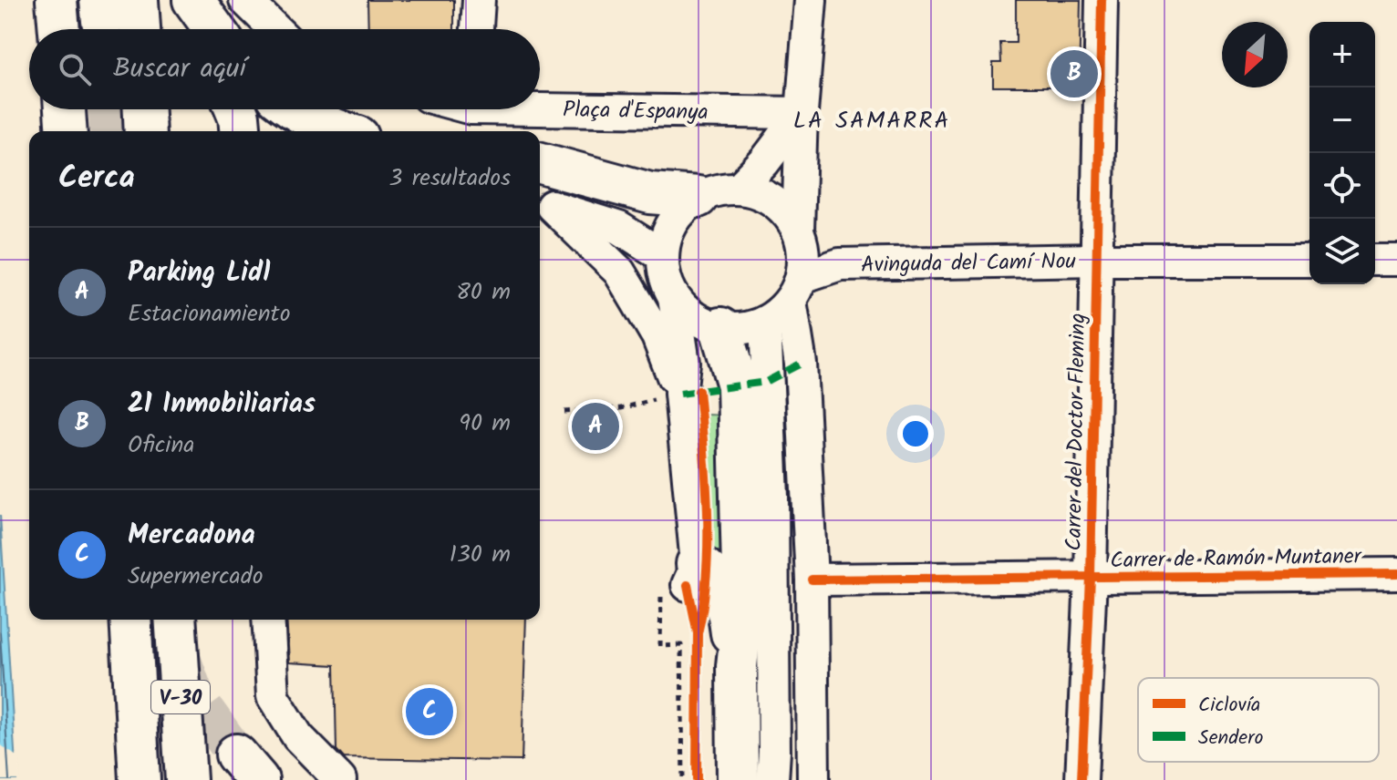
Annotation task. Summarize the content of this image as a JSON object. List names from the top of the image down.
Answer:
{
  "streets": {
    "highway": ["V-30"],
    "street": [
      "Plaça d'Espanya",
      "Avinguda del Camí Nou",
      "Carrer del Doctor Fleming",
      "Carrer de Ramón Muntaner"
    ]
  },
  "crossings": [
    ["Avinguda del Camí Nou", "Carrer del Doctor Fleming"],
    ["Carrer del Doctor Fleming", "Carrer de Ramón Muntaner"]
  ],
  "districts": ["LA SAMARRA"],
  "legend": ["Ciclovía", "Sendero"],
  "north": "bottom left",
  "page": {
    "map_buttons": ["+", "−"],
    "search": "Buscar aquí",
    "pins": ["B", "A", "C"],
    "heading": ["Cerca", "3 resultados"],
    "list": [
      {
        "mark": "A",
        "name": "Parking Lidl",
        "note": "Estacionamiento",
        "value": "80 m"
      },
      {
        "mark": "B",
        "name": "21 Inmobiliarias",
        "note": "Oficina",
        "value": "90 m"
      },
      {
        "mark": "C",
        "name": "Mercadona",
        "note": "Supermercado",
        "value": "130 m"
      }
    ]
  }
}
